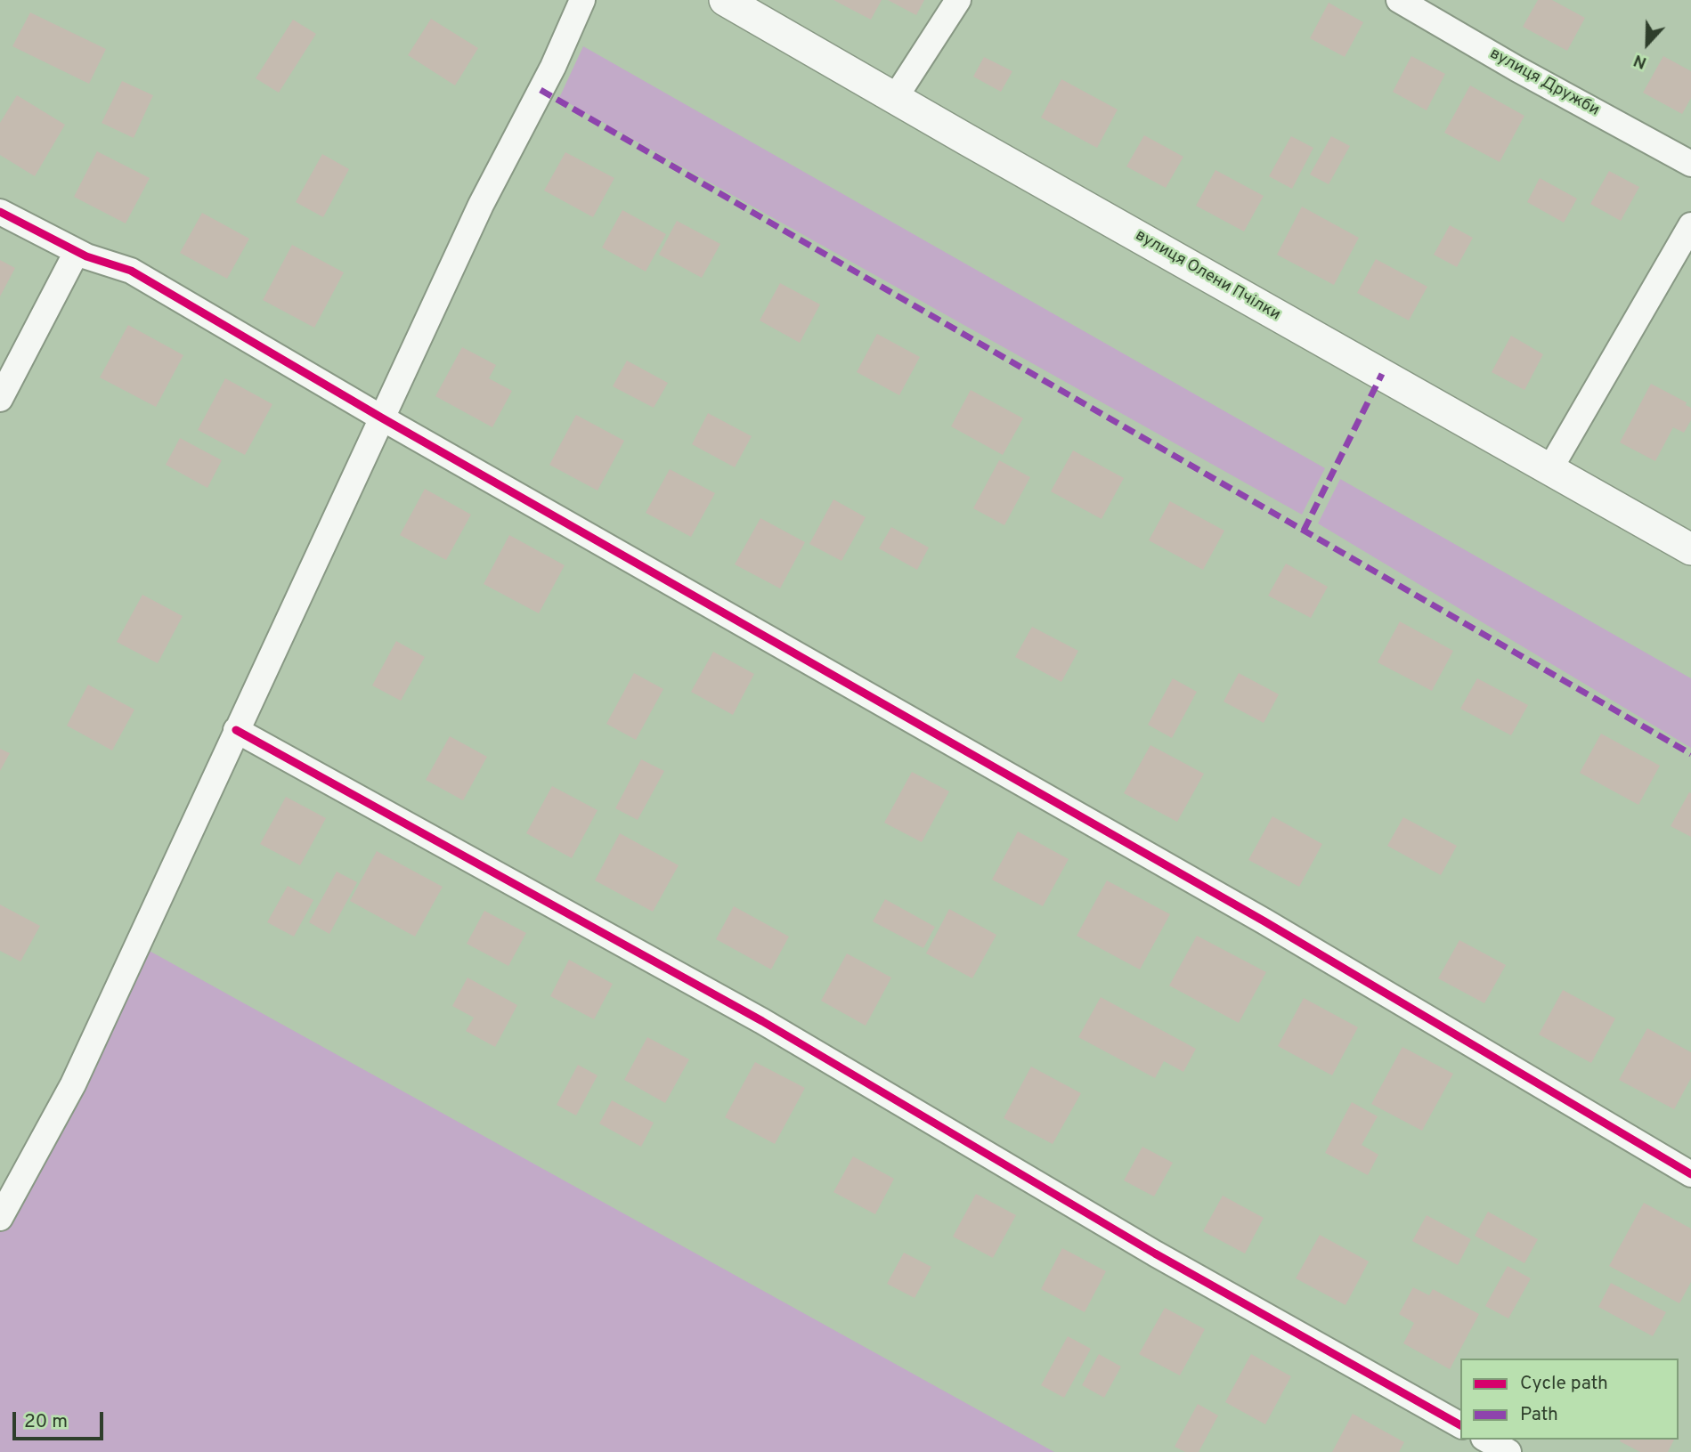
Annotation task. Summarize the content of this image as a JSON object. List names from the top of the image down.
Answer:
{
  "streets": {
    "street": ["вулиця Дружби", "вулиця Олени Пчілки"]
  },
  "legend": ["Cycle path", "Path"],
  "scale_bar": "20 m",
  "north": "bottom"
}
